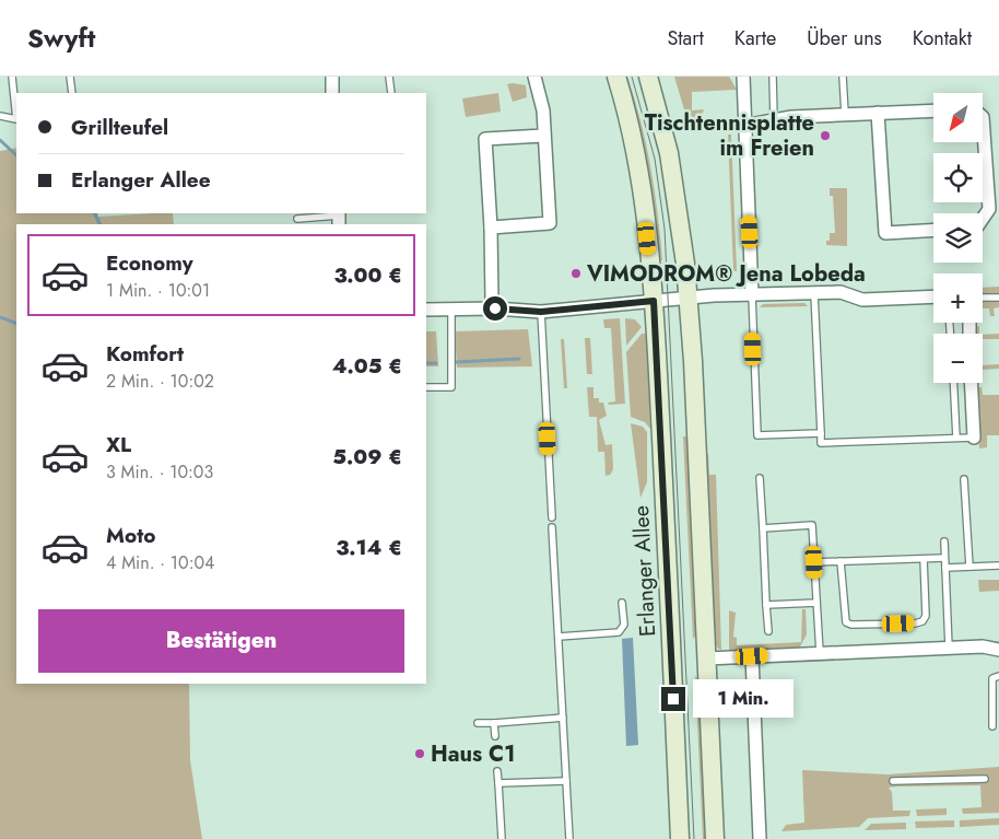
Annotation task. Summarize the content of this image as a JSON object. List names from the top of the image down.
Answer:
{
  "streets": {
    "main road": ["Erlanger Allee"]
  },
  "places": ["Tischtennisplatte im Freien", "VIMODROM® Jena Lobeda", "Haus C1"],
  "north": "bottom left",
  "page": {
    "header": "Swyft",
    "nav": [
      "Start",
      "Karte",
      "Über uns",
      "Kontakt"
    ],
    "map_buttons": ["+", "−"],
    "banner": ["Grillteufel", "Erlanger Allee"],
    "list": [
      {
        "name": "Economy",
        "note": "1 Min. · 10:01",
        "value": "3.00 €"
      },
      {
        "name": "Komfort",
        "note": "2 Min. · 10:02",
        "value": "4.05 €"
      },
      {
        "name": "XL",
        "note": "3 Min. · 10:03",
        "value": "5.09 €"
      },
      {
        "name": "Moto",
        "note": "4 Min. · 10:04",
        "value": "3.14 €"
      }
    ],
    "buttons": "Bestätigen",
    "bubble": "1 Min."
  }
}
